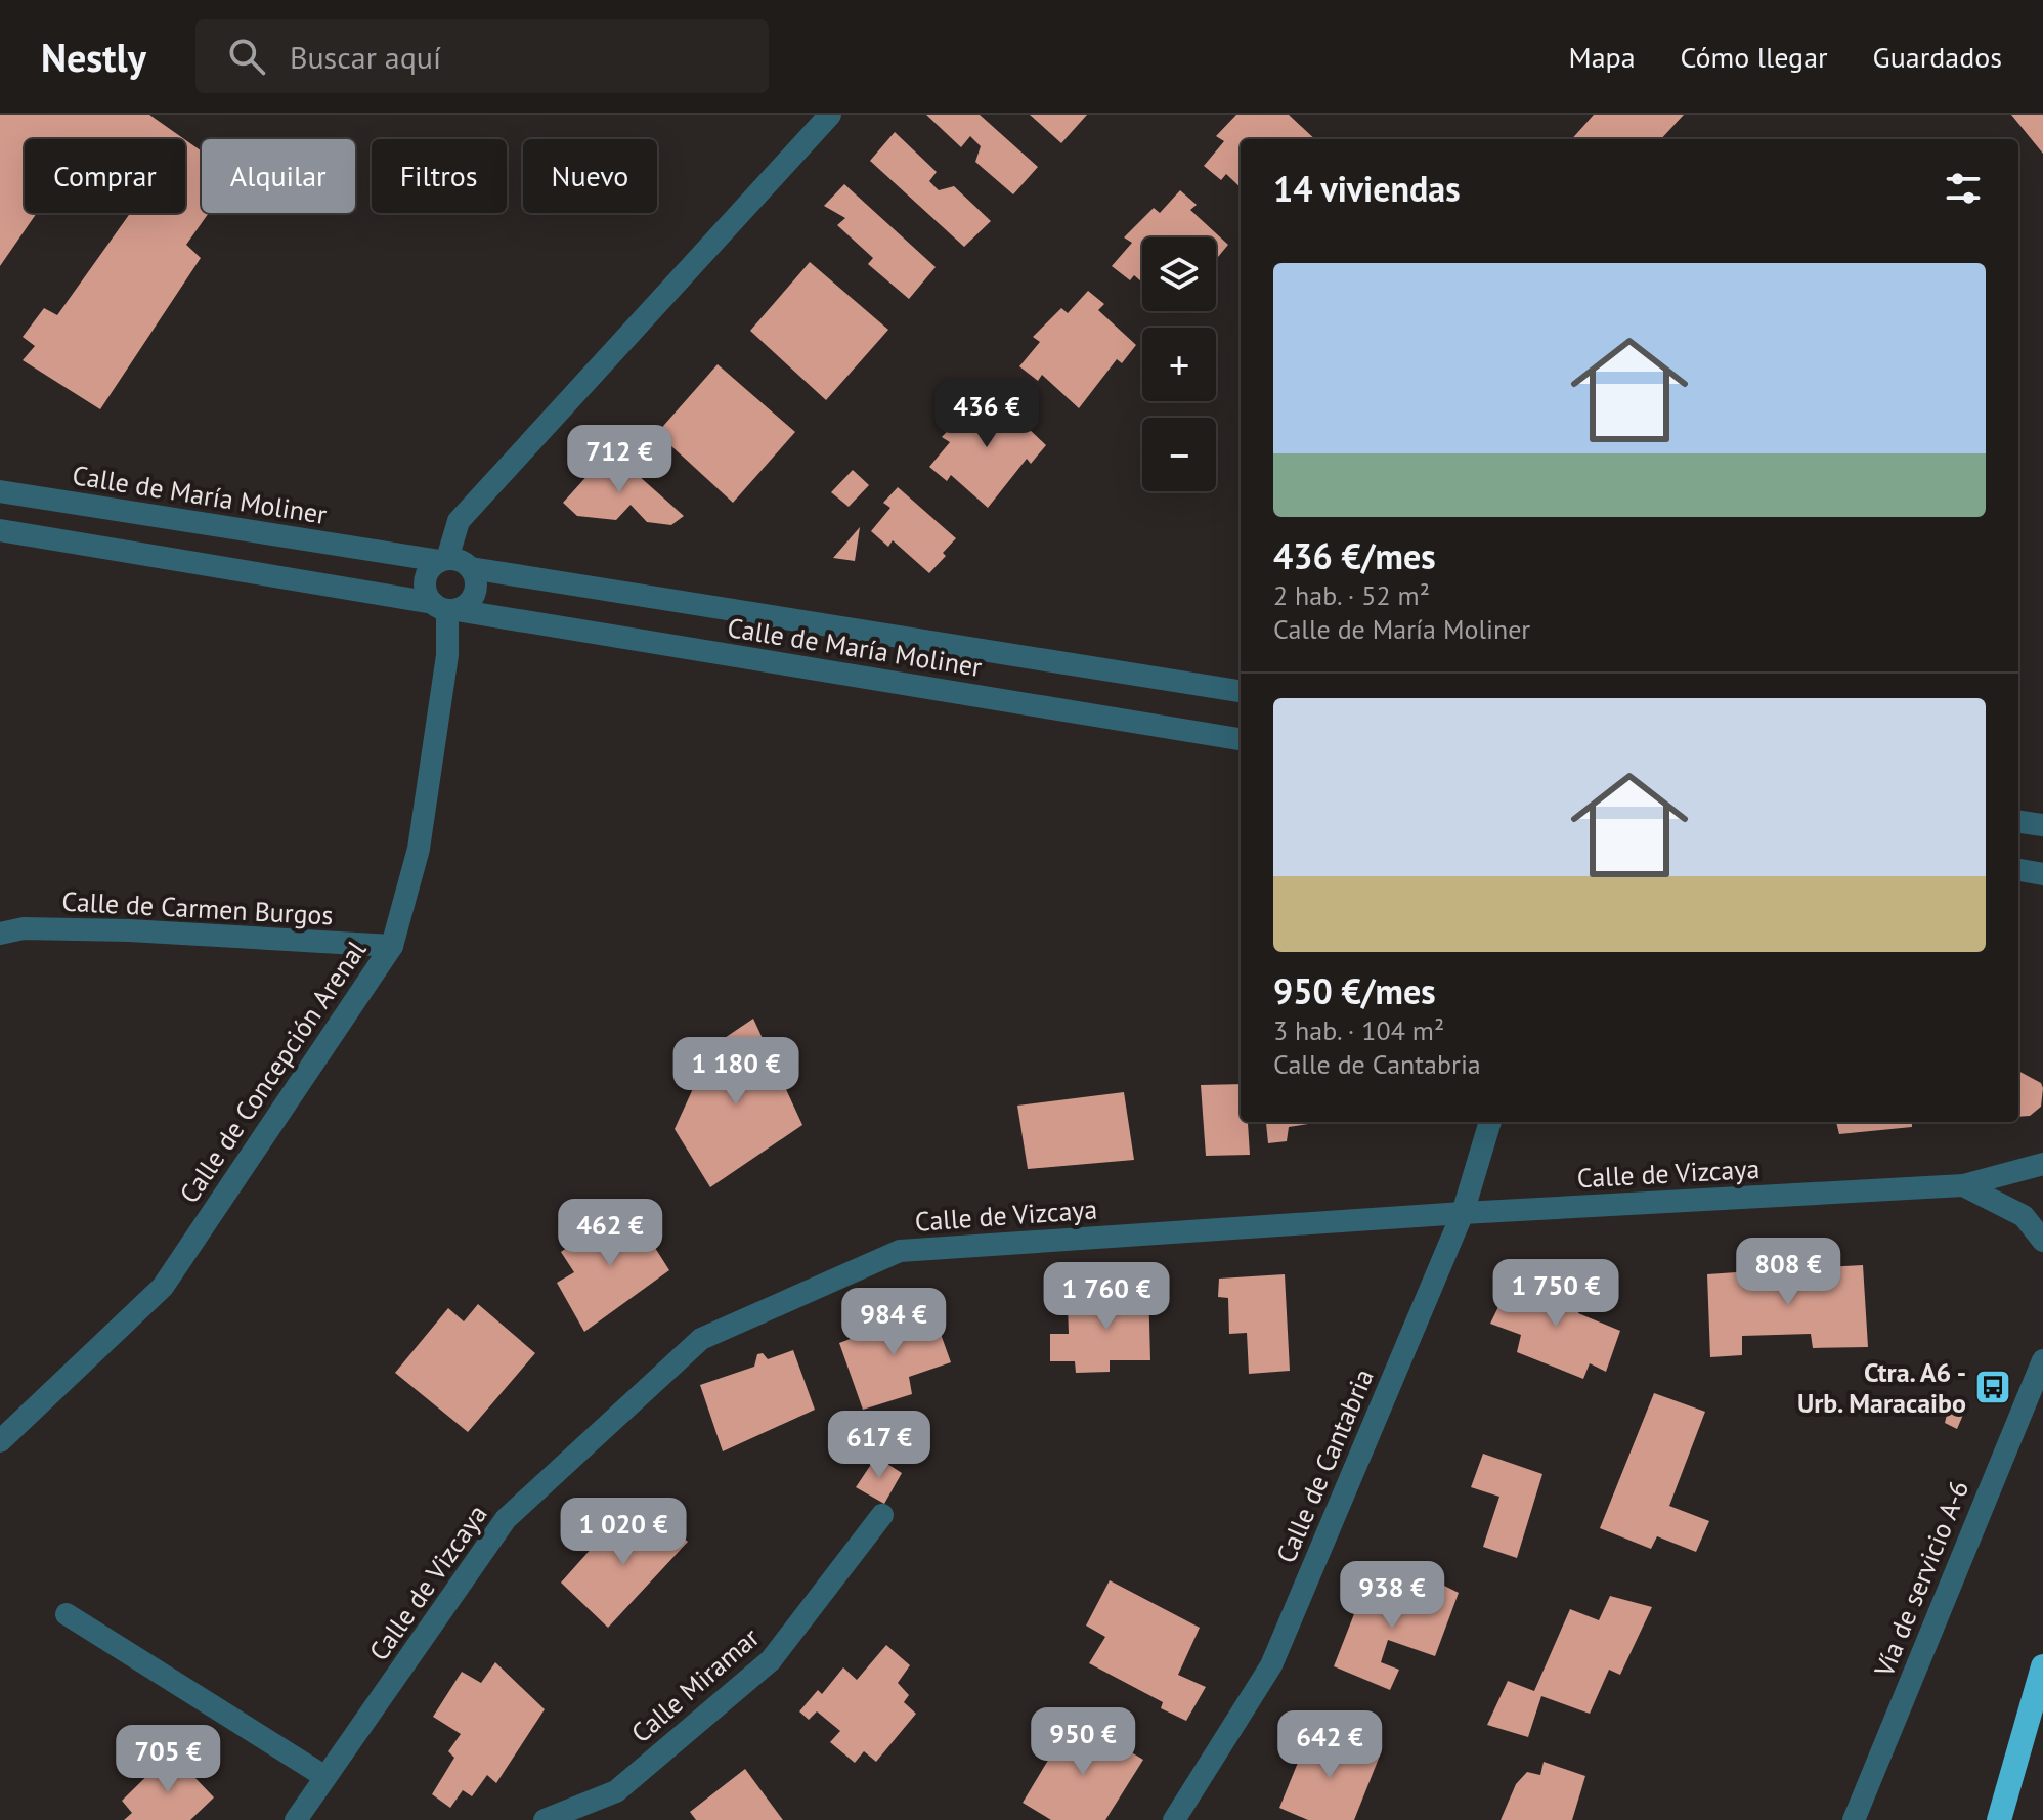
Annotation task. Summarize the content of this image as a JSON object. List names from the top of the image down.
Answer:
{
  "streets": {
    "street": [
      "Calle de María Moliner",
      "Calle de Carmen Burgos",
      "Calle de Concepción Arenal",
      "Calle de Vizcaya",
      "Calle de Cantabria",
      "Vía de servicio A-6",
      "Calle Miramar"
    ]
  },
  "crossings": [
    ["Calle de María Moliner", "Calle de Concepción Arenal"],
    ["Calle de Carmen Burgos", "Calle de Concepción Arenal"],
    ["Calle de Vizcaya", "Calle de Cantabria"]
  ],
  "places": {
    "bus stop": ["Ctra. A6 - Urb. Maracaibo"]
  },
  "page": {
    "header": "Nestly",
    "search": "Buscar aquí",
    "nav": ["Mapa", "Cómo llegar", "Guardados"],
    "chip": [
      "Comprar",
      "Alquilar",
      "Filtros",
      "Nuevo"
    ],
    "heading": "14 viviendas",
    "map_buttons": ["+", "−"],
    "list": [
      {
        "name": "436 €/mes",
        "note": "2 hab. · 52 m² · Calle de María Moliner"
      },
      {
        "name": "950 €/mes",
        "note": "3 hab. · 104 m² · Calle de Cantabria"
      }
    ],
    "price": [
      "436 €",
      "712 €",
      "1 180 €",
      "462 €",
      "808 €",
      "1 750 €",
      "1 760 €",
      "984 €",
      "617 €",
      "1 020 €",
      "938 €",
      "950 €",
      "642 €",
      "705 €"
    ]
  }
}
